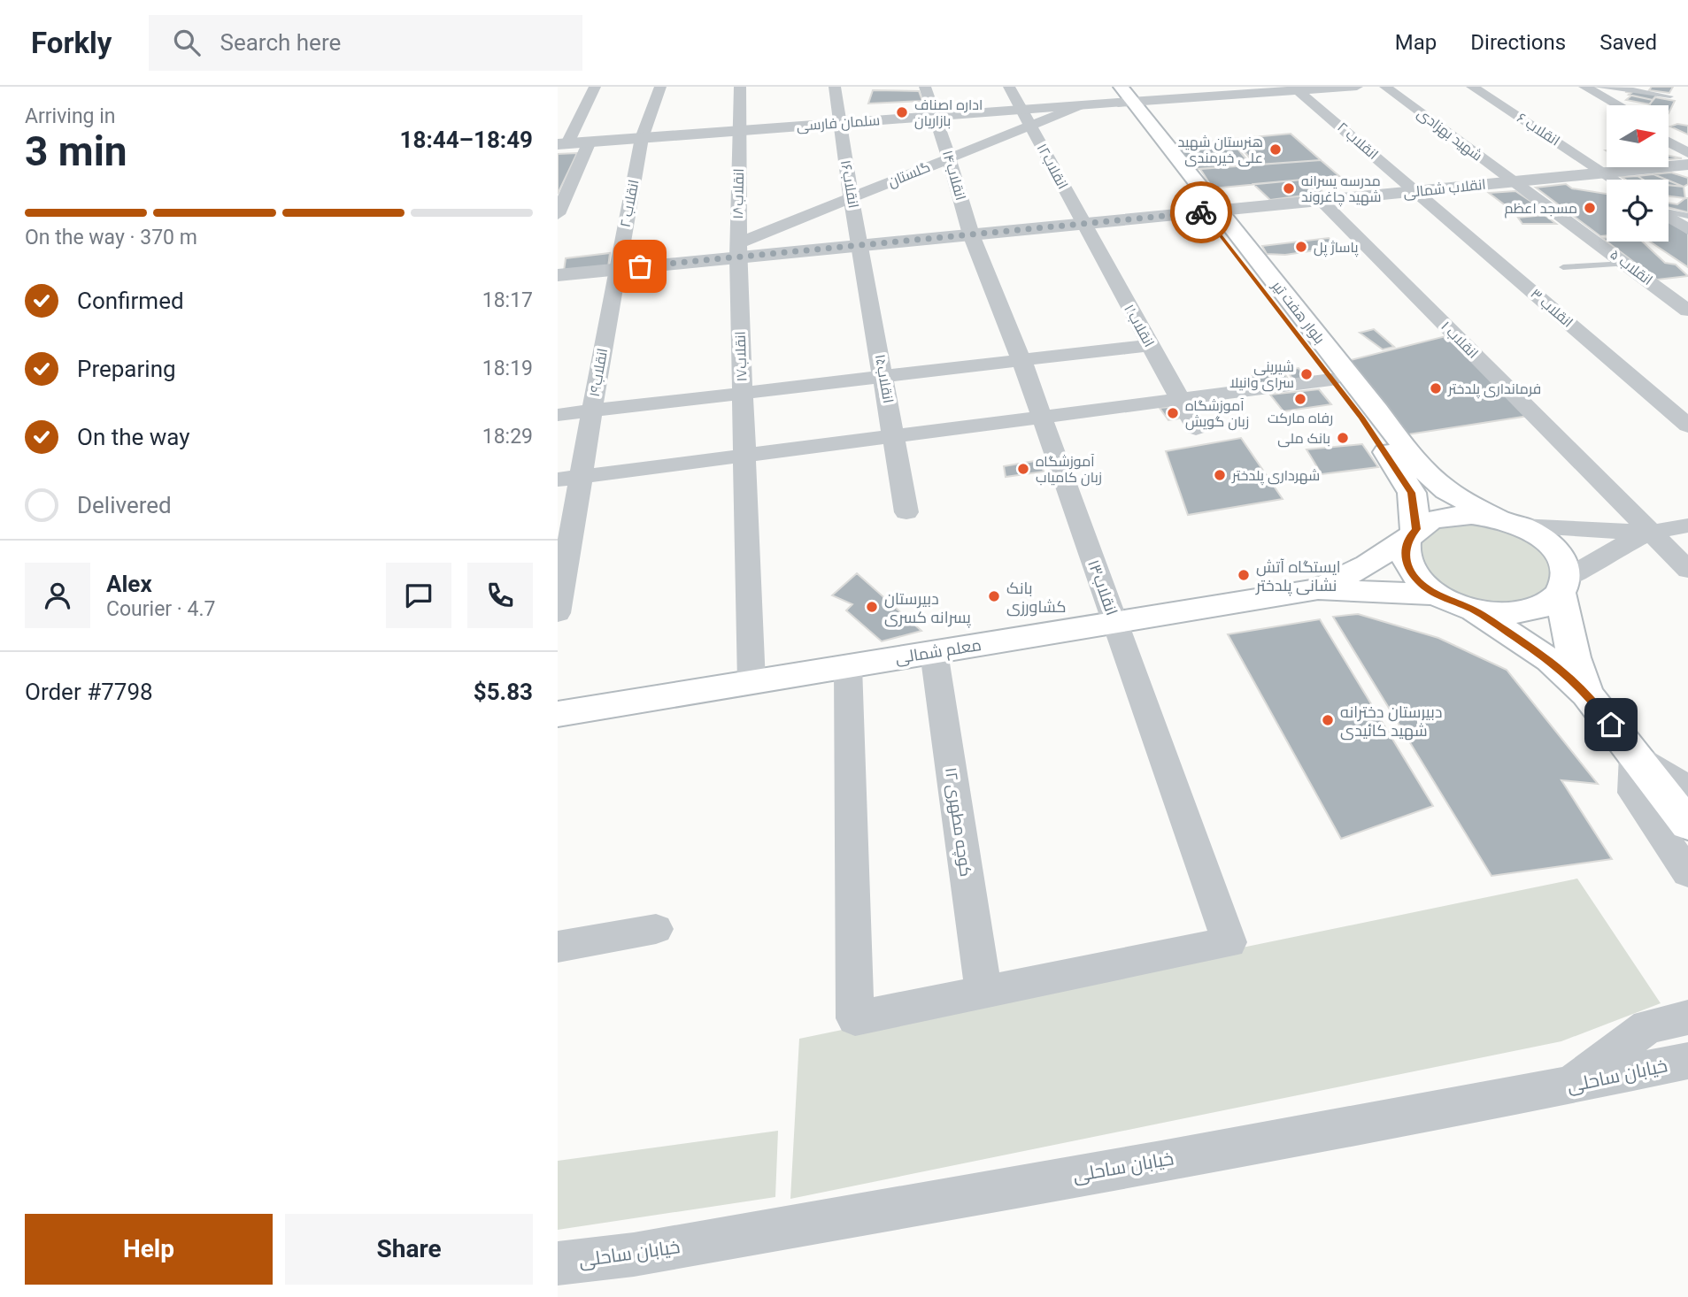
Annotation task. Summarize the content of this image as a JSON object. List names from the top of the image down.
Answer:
{
  "streets": {
    "main road": ["بلوار هفت تیر", "معلم شمالی"],
    "street": [
      "سلمان فارسی",
      "انقلاب ۶",
      "شهید بهزادی",
      "انقلاب ۲",
      "انقلاب۱۲",
      "گلستان",
      "انقلاب۱۴",
      "انقلاب۱۶",
      "انقلاب شمالی",
      "انقلاب۱۸",
      "انقلاب۲۰",
      "انقلاب ۵",
      "انقلاب ۳",
      "انقلاب۱۱",
      "انقلاب ۱",
      "انقلاب۱۷",
      "انقلاب۱۹",
      "انقلاب۱۵",
      "انقلاب۱۳",
      "کوچه مطهری ۱۲",
      "خیابان ساحلی"
    ]
  },
  "crossings": [
    ["سلمان فارسی", "انقلاب۱۲"],
    ["سلمان فارسی", "گلستان"],
    ["سلمان فارسی", "انقلاب۱۴"],
    ["سلمان فارسی", "انقلاب۱۶"],
    ["سلمان فارسی", "انقلاب۱۸"],
    ["سلمان فارسی", "انقلاب۲۰"],
    ["سلمان فارسی", "بلوار هفت تیر"],
    ["انقلاب ۶", "انقلاب شمالی"],
    ["شهید بهزادی", "انقلاب شمالی"],
    ["شهید بهزادی", "انقلاب ۵"],
    ["انقلاب ۲", "انقلاب شمالی"],
    ["انقلاب ۲", "انقلاب ۳"],
    ["انقلاب۱۲", "گلستان"],
    ["انقلاب۱۲", "انقلاب شمالی"],
    ["انقلاب۱۲", "انقلاب۱۱"],
    ["گلستان", "انقلاب۱۴"],
    ["گلستان", "انقلاب۱۶"],
    ["گلستان", "انقلاب شمالی"],
    ["گلستان", "انقلاب۱۸"],
    ["گلستان", "انقلاب۱۷"],
    ["انقلاب۱۴", "انقلاب شمالی"],
    ["انقلاب۱۴", "انقلاب۱۳"],
    ["انقلاب۱۶", "انقلاب شمالی"],
    ["انقلاب۱۶", "انقلاب۱۵"],
    ["انقلاب شمالی", "انقلاب۱۸"],
    ["انقلاب شمالی", "انقلاب۲۰"],
    ["انقلاب شمالی", "انقلاب ۵"],
    ["انقلاب شمالی", "انقلاب ۳"],
    ["انقلاب شمالی", "بلوار هفت تیر"],
    ["انقلاب شمالی", "انقلاب۱۱"],
    ["انقلاب شمالی", "انقلاب ۱"],
    ["انقلاب شمالی", "انقلاب۱۷"],
    ["انقلاب شمالی", "انقلاب۱۹"],
    ["انقلاب شمالی", "انقلاب۱۵"],
    ["انقلاب شمالی", "انقلاب۱۳"],
    ["انقلاب۱۸", "انقلاب۱۷"],
    ["انقلاب۲۰", "انقلاب۱۹"],
    ["انقلاب۱۷", "معلم شمالی"],
    ["انقلاب۱۳", "معلم شمالی"],
    ["انقلاب۱۳", "کوچه مطهری ۱۲"],
    ["معلم شمالی", "کوچه مطهری ۱۲"]
  ],
  "places": [
    "اداره اصناف بازاریان",
    "هنرستان شهید علی خیرمندی",
    "مدرسه پسرانه شهید چاغروند",
    "مسجد اعظم",
    "پاساژ پل",
    "شیرینی سرای وانیلا",
    "فرمانداری پلدختر",
    "رفاه مارکت",
    "آموزشگاه زبان گویش",
    "بانک ملی",
    "آموزشگاه زبان کامیاب",
    "شهرداری پلدختر",
    "ایستگاه آتش نشانی پلدختر",
    "بانک کشاورزی",
    "دبیرستان پسرانه کسری",
    "دبیرستان دخترانه شهید کائیدی"
  ],
  "north": "right",
  "page": {
    "header": "Forkly",
    "search": "Search here",
    "nav": ["Map", "Directions", "Saved"],
    "heading": ["3 min", "Arriving in", "18:44–18:49"],
    "panel": [
      "Alex",
      "Courier · 4.7",
      "Order #7798",
      "$5.83"
    ],
    "bar": "On the way · 370 m",
    "list": [
      ["Confirmed", "18:17"],
      ["Preparing", "18:19"],
      ["On the way", "18:29"],
      "Delivered"
    ],
    "buttons": ["Help", "Share"]
  }
}
